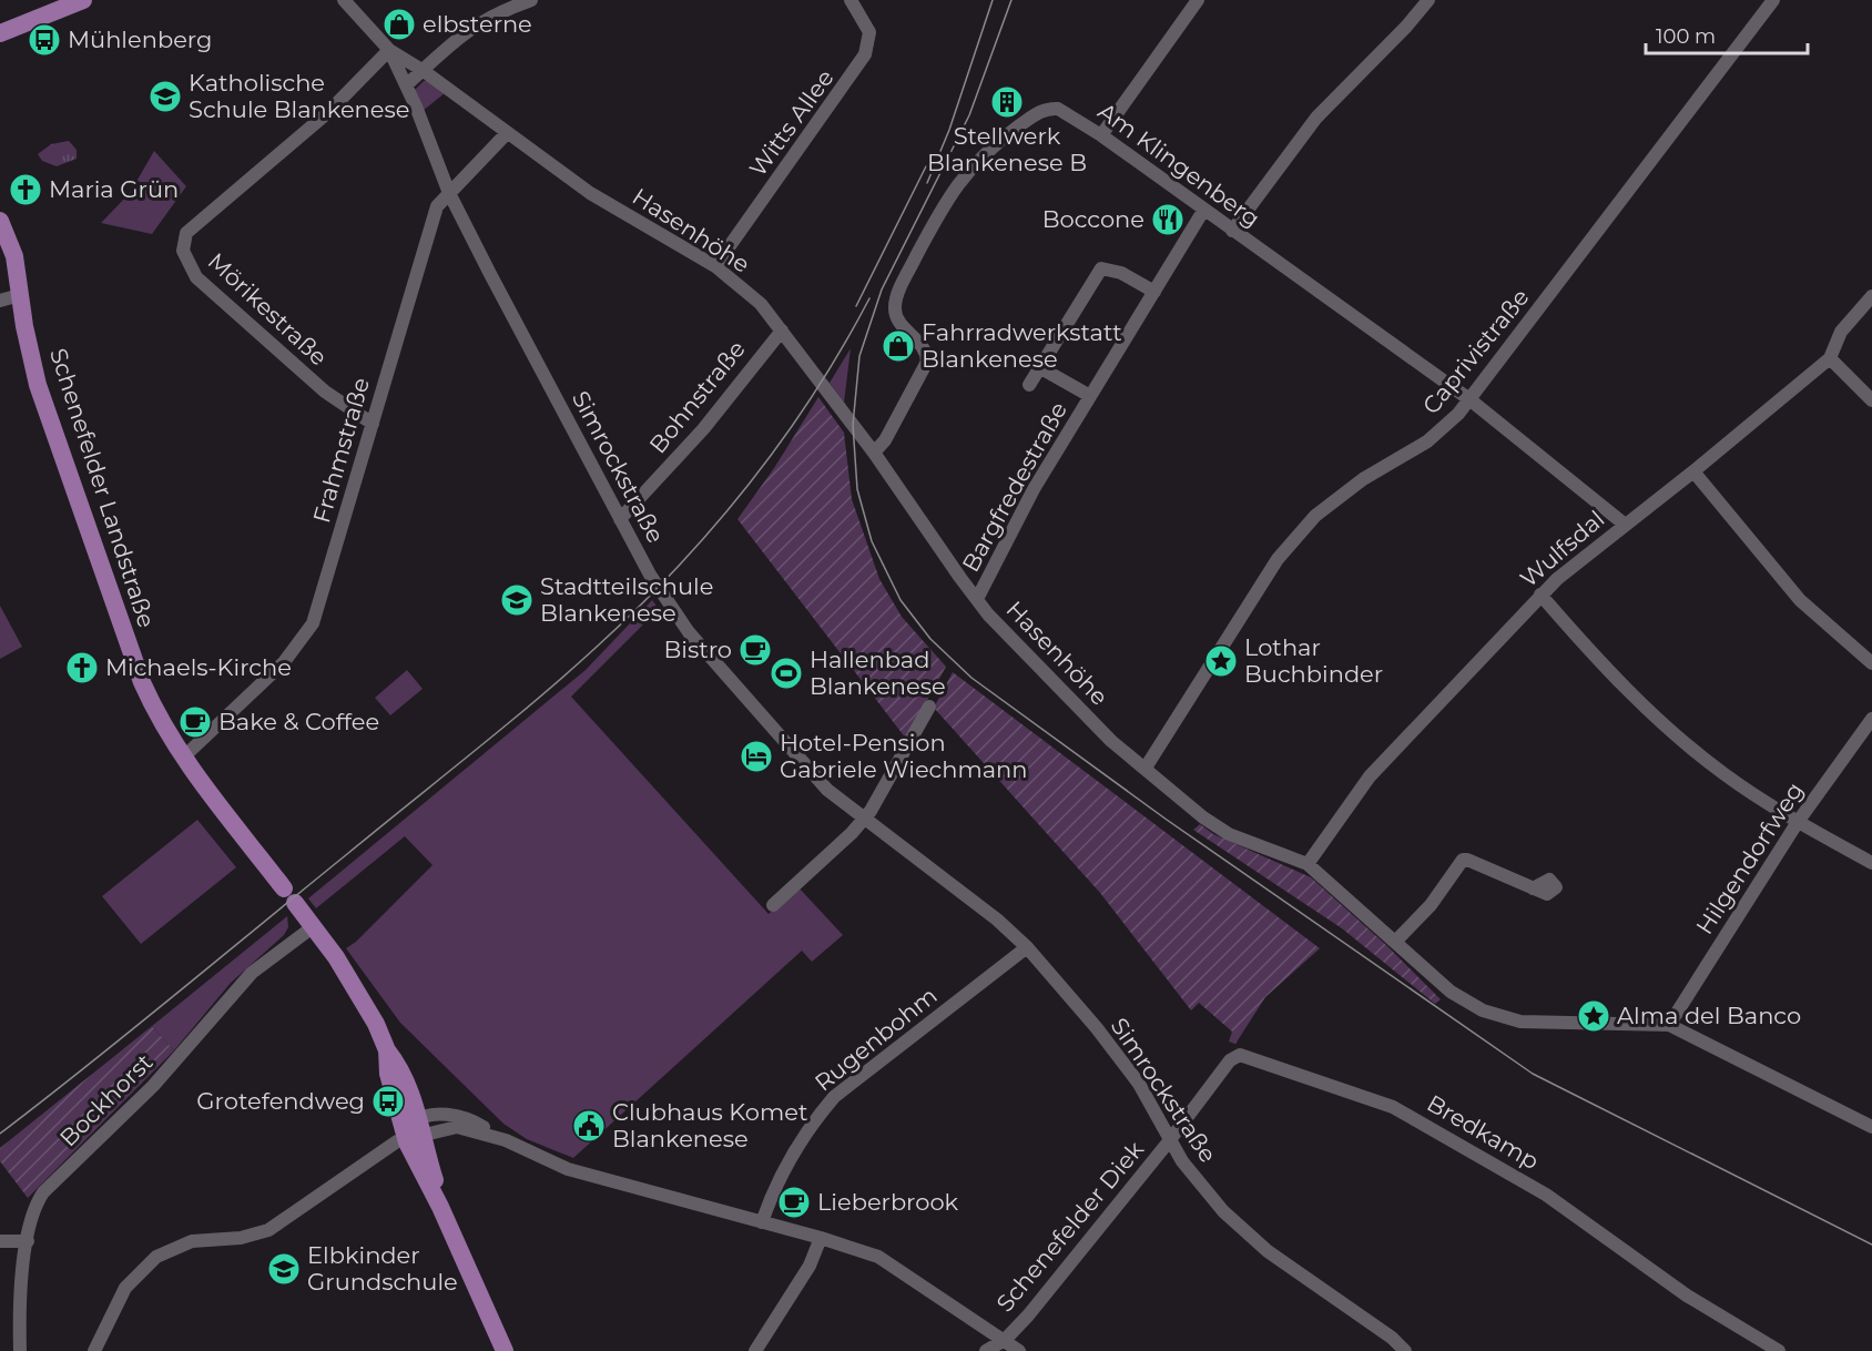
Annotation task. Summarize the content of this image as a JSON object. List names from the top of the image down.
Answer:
{
  "streets": {
    "main road": ["Schenefelder Landstraße"],
    "street": [
      "Witts Allee",
      "Am Klingenberg",
      "Hasenhöhe",
      "Mörikestraße",
      "Caprivistraße",
      "Bohnstraße",
      "Frahmstraße",
      "Simrockstraße",
      "Bargfredestraße",
      "Wulfsdal",
      "Hilgendorfweg",
      "Rugenbohm",
      "Bockhorst",
      "Bredkamp",
      "Schenefelder Diek"
    ]
  },
  "crossings": [
    ["Witts Allee", "Hasenhöhe"],
    ["Am Klingenberg", "Hasenhöhe"],
    ["Am Klingenberg", "Caprivistraße"],
    ["Am Klingenberg", "Bargfredestraße"],
    ["Am Klingenberg", "Wulfsdal"],
    ["Hasenhöhe", "Mörikestraße"],
    ["Hasenhöhe", "Caprivistraße"],
    ["Hasenhöhe", "Bohnstraße"],
    ["Hasenhöhe", "Frahmstraße"],
    ["Hasenhöhe", "Simrockstraße"],
    ["Hasenhöhe", "Bargfredestraße"],
    ["Hasenhöhe", "Wulfsdal"],
    ["Hasenhöhe", "Hilgendorfweg"],
    ["Mörikestraße", "Frahmstraße"],
    ["Mörikestraße", "Simrockstraße"],
    ["Bohnstraße", "Simrockstraße"],
    ["Frahmstraße", "Simrockstraße"],
    ["Frahmstraße", "Schenefelder Landstraße"],
    ["Simrockstraße", "Rugenbohm"],
    ["Simrockstraße", "Bredkamp"],
    ["Simrockstraße", "Schenefelder Diek"],
    ["Schenefelder Landstraße", "Bockhorst"],
    ["Bredkamp", "Schenefelder Diek"]
  ],
  "places": {
    "shop": ["elbsterne", "Fahrradwerkstatt Blankenese"],
    "bus stop": ["Mühlenberg", "Grotefendweg"],
    "school or university": ["Katholische Schule Blankenese", "Stadtteilschule Blankenese", "Elbkinder Grundschule"],
    "building": ["Stellwerk Blankenese B"],
    "church": ["Maria Grün", "Michaels-Kirche"],
    "restaurant": ["Boccone"],
    "cafe": ["Bistro", "Bake & Coffee", "Lieberbrook"],
    "place": ["Lothar Buchbinder", "Alma del Banco"],
    "sports": ["Hallenbad Blankenese"],
    "hotel": ["Hotel-Pension Gabriele Wiechmann"],
    "public building": ["Clubhaus Komet Blankenese"]
  },
  "scale_bar": "100 m"
}
